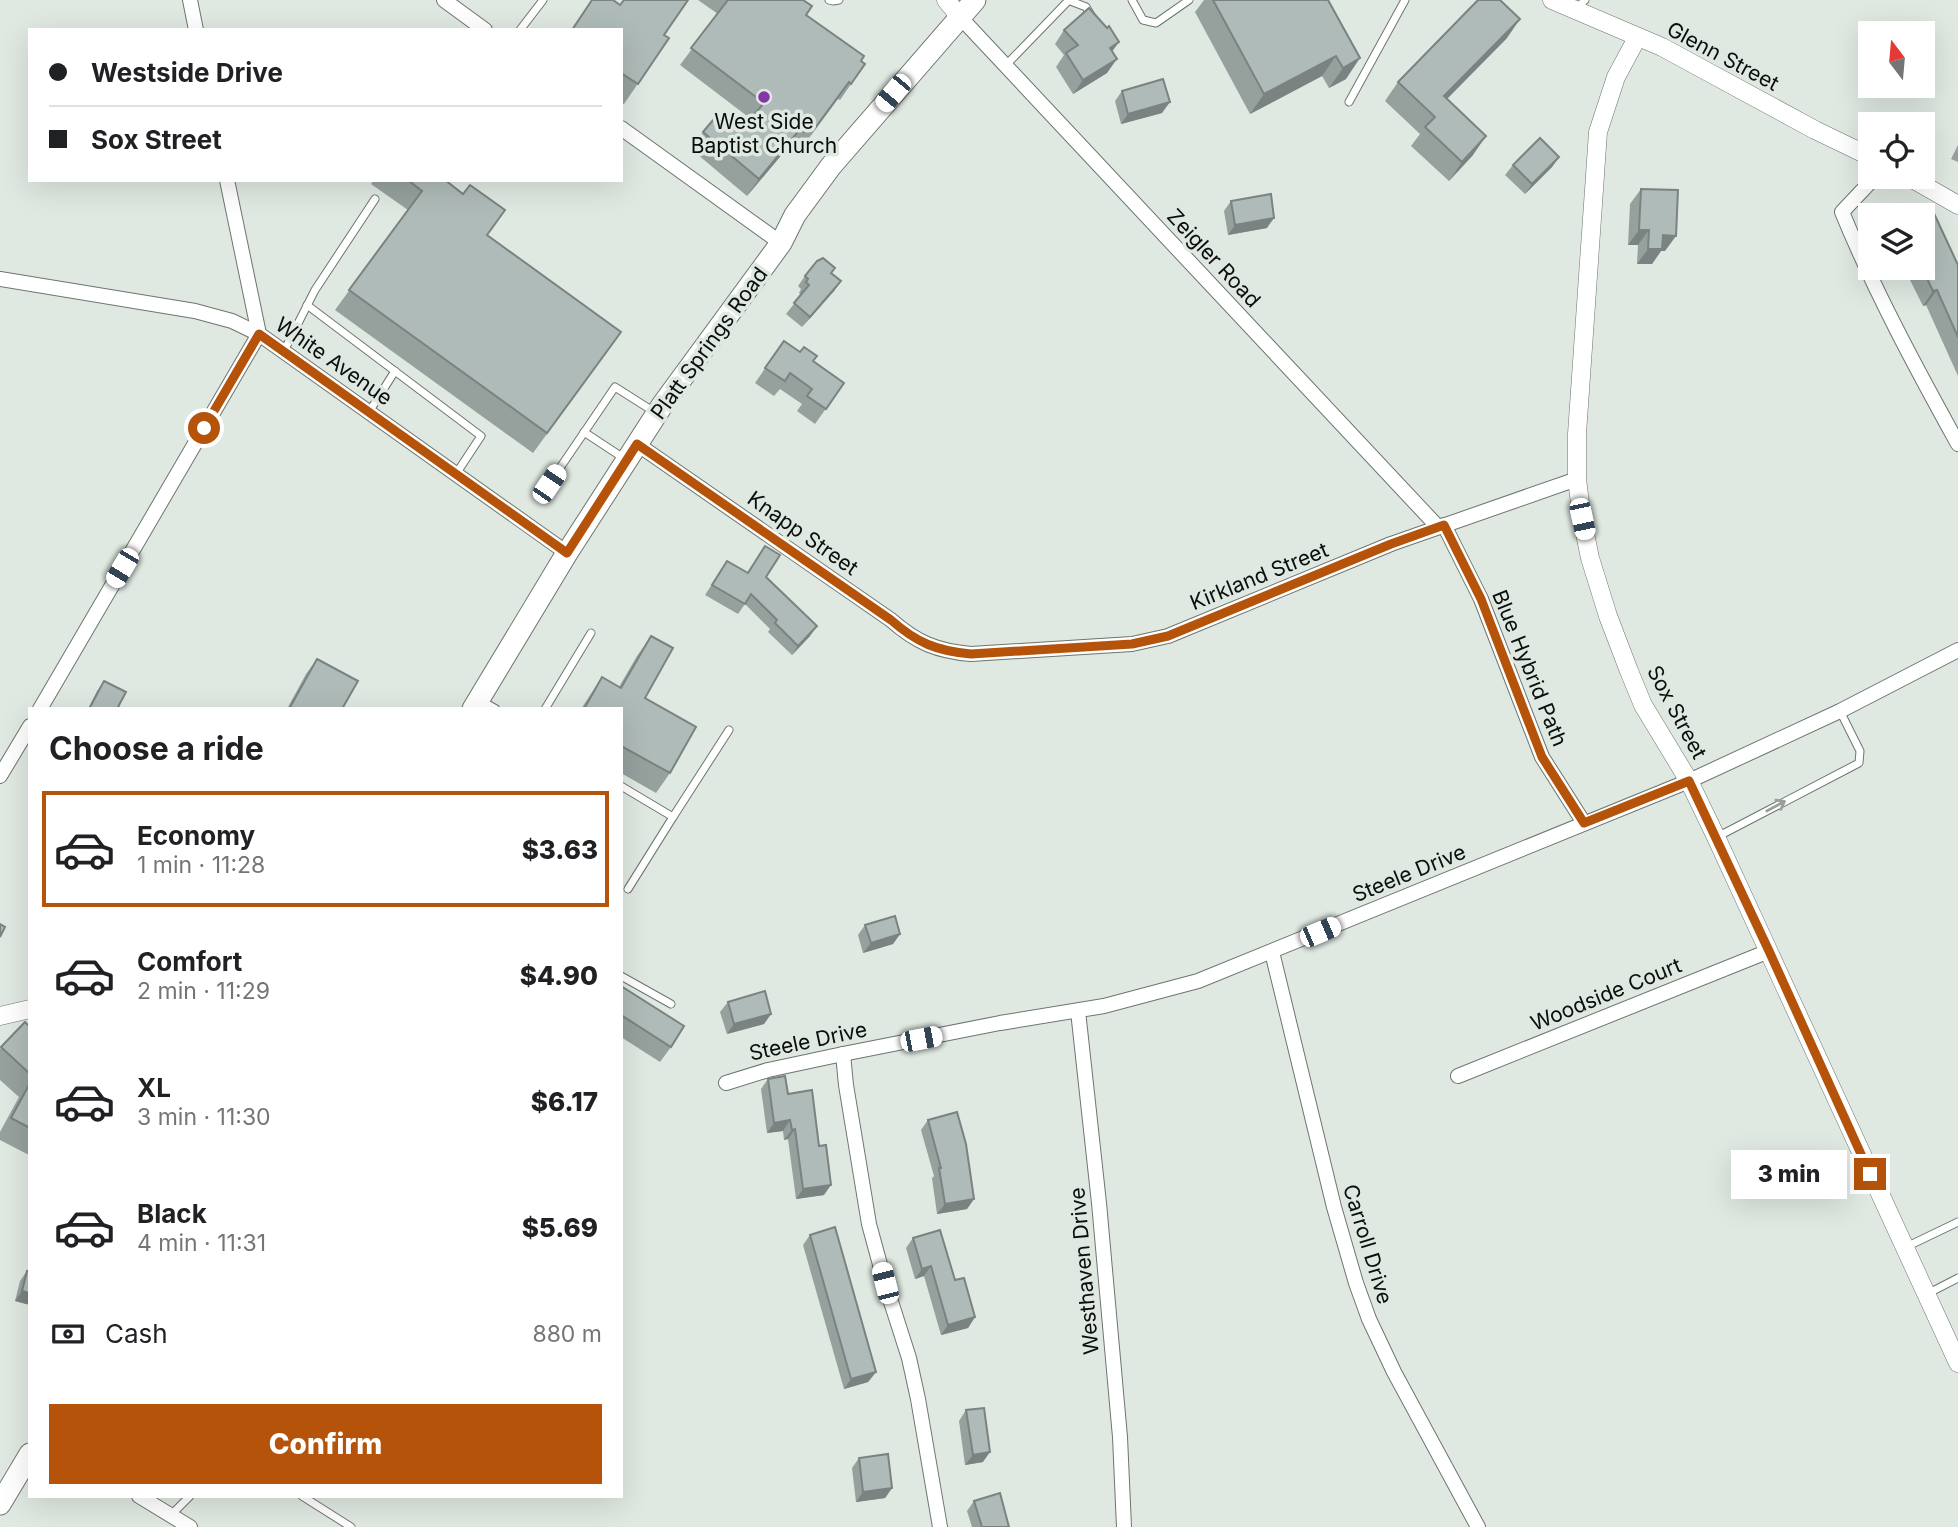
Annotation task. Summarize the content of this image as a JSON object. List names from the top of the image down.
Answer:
{
  "streets": {
    "main road": ["Platt Springs Road"],
    "street": [
      "Glenn Street",
      "Zeigler Road",
      "White Avenue",
      "Knapp Street",
      "Kirkland Street",
      "Blue Hybrid Path",
      "Sox Street",
      "Steele Drive",
      "Woodside Court",
      "Carroll Drive",
      "Westhaven Drive"
    ]
  },
  "crossings": [
    ["Glenn Street", "Sox Street"],
    ["Zeigler Road", "Platt Springs Road"],
    ["Zeigler Road", "Kirkland Street"],
    ["Zeigler Road", "Blue Hybrid Path"],
    ["Platt Springs Road", "White Avenue"],
    ["Platt Springs Road", "Knapp Street"],
    ["Knapp Street", "Kirkland Street"],
    ["Kirkland Street", "Blue Hybrid Path"],
    ["Kirkland Street", "Sox Street"],
    ["Blue Hybrid Path", "Steele Drive"],
    ["Sox Street", "Steele Drive"],
    ["Sox Street", "Woodside Court"],
    ["Steele Drive", "Carroll Drive"],
    ["Steele Drive", "Westhaven Drive"]
  ],
  "places": ["West Side Baptist Church"],
  "north": "top",
  "page": {
    "banner": ["Westside Drive", "Sox Street"],
    "heading": "Choose a ride",
    "list": [
      {
        "name": "Economy",
        "note": "1 min · 11:28",
        "value": "$3.63"
      },
      {
        "name": "Comfort",
        "note": "2 min · 11:29",
        "value": "$4.90"
      },
      {
        "name": "XL",
        "note": "3 min · 11:30",
        "value": "$6.17"
      },
      {
        "name": "Black",
        "note": "4 min · 11:31",
        "value": "$5.69"
      }
    ],
    "bubble": "3 min",
    "pay": ["Cash", "880 m"],
    "buttons": "Confirm"
  }
}
